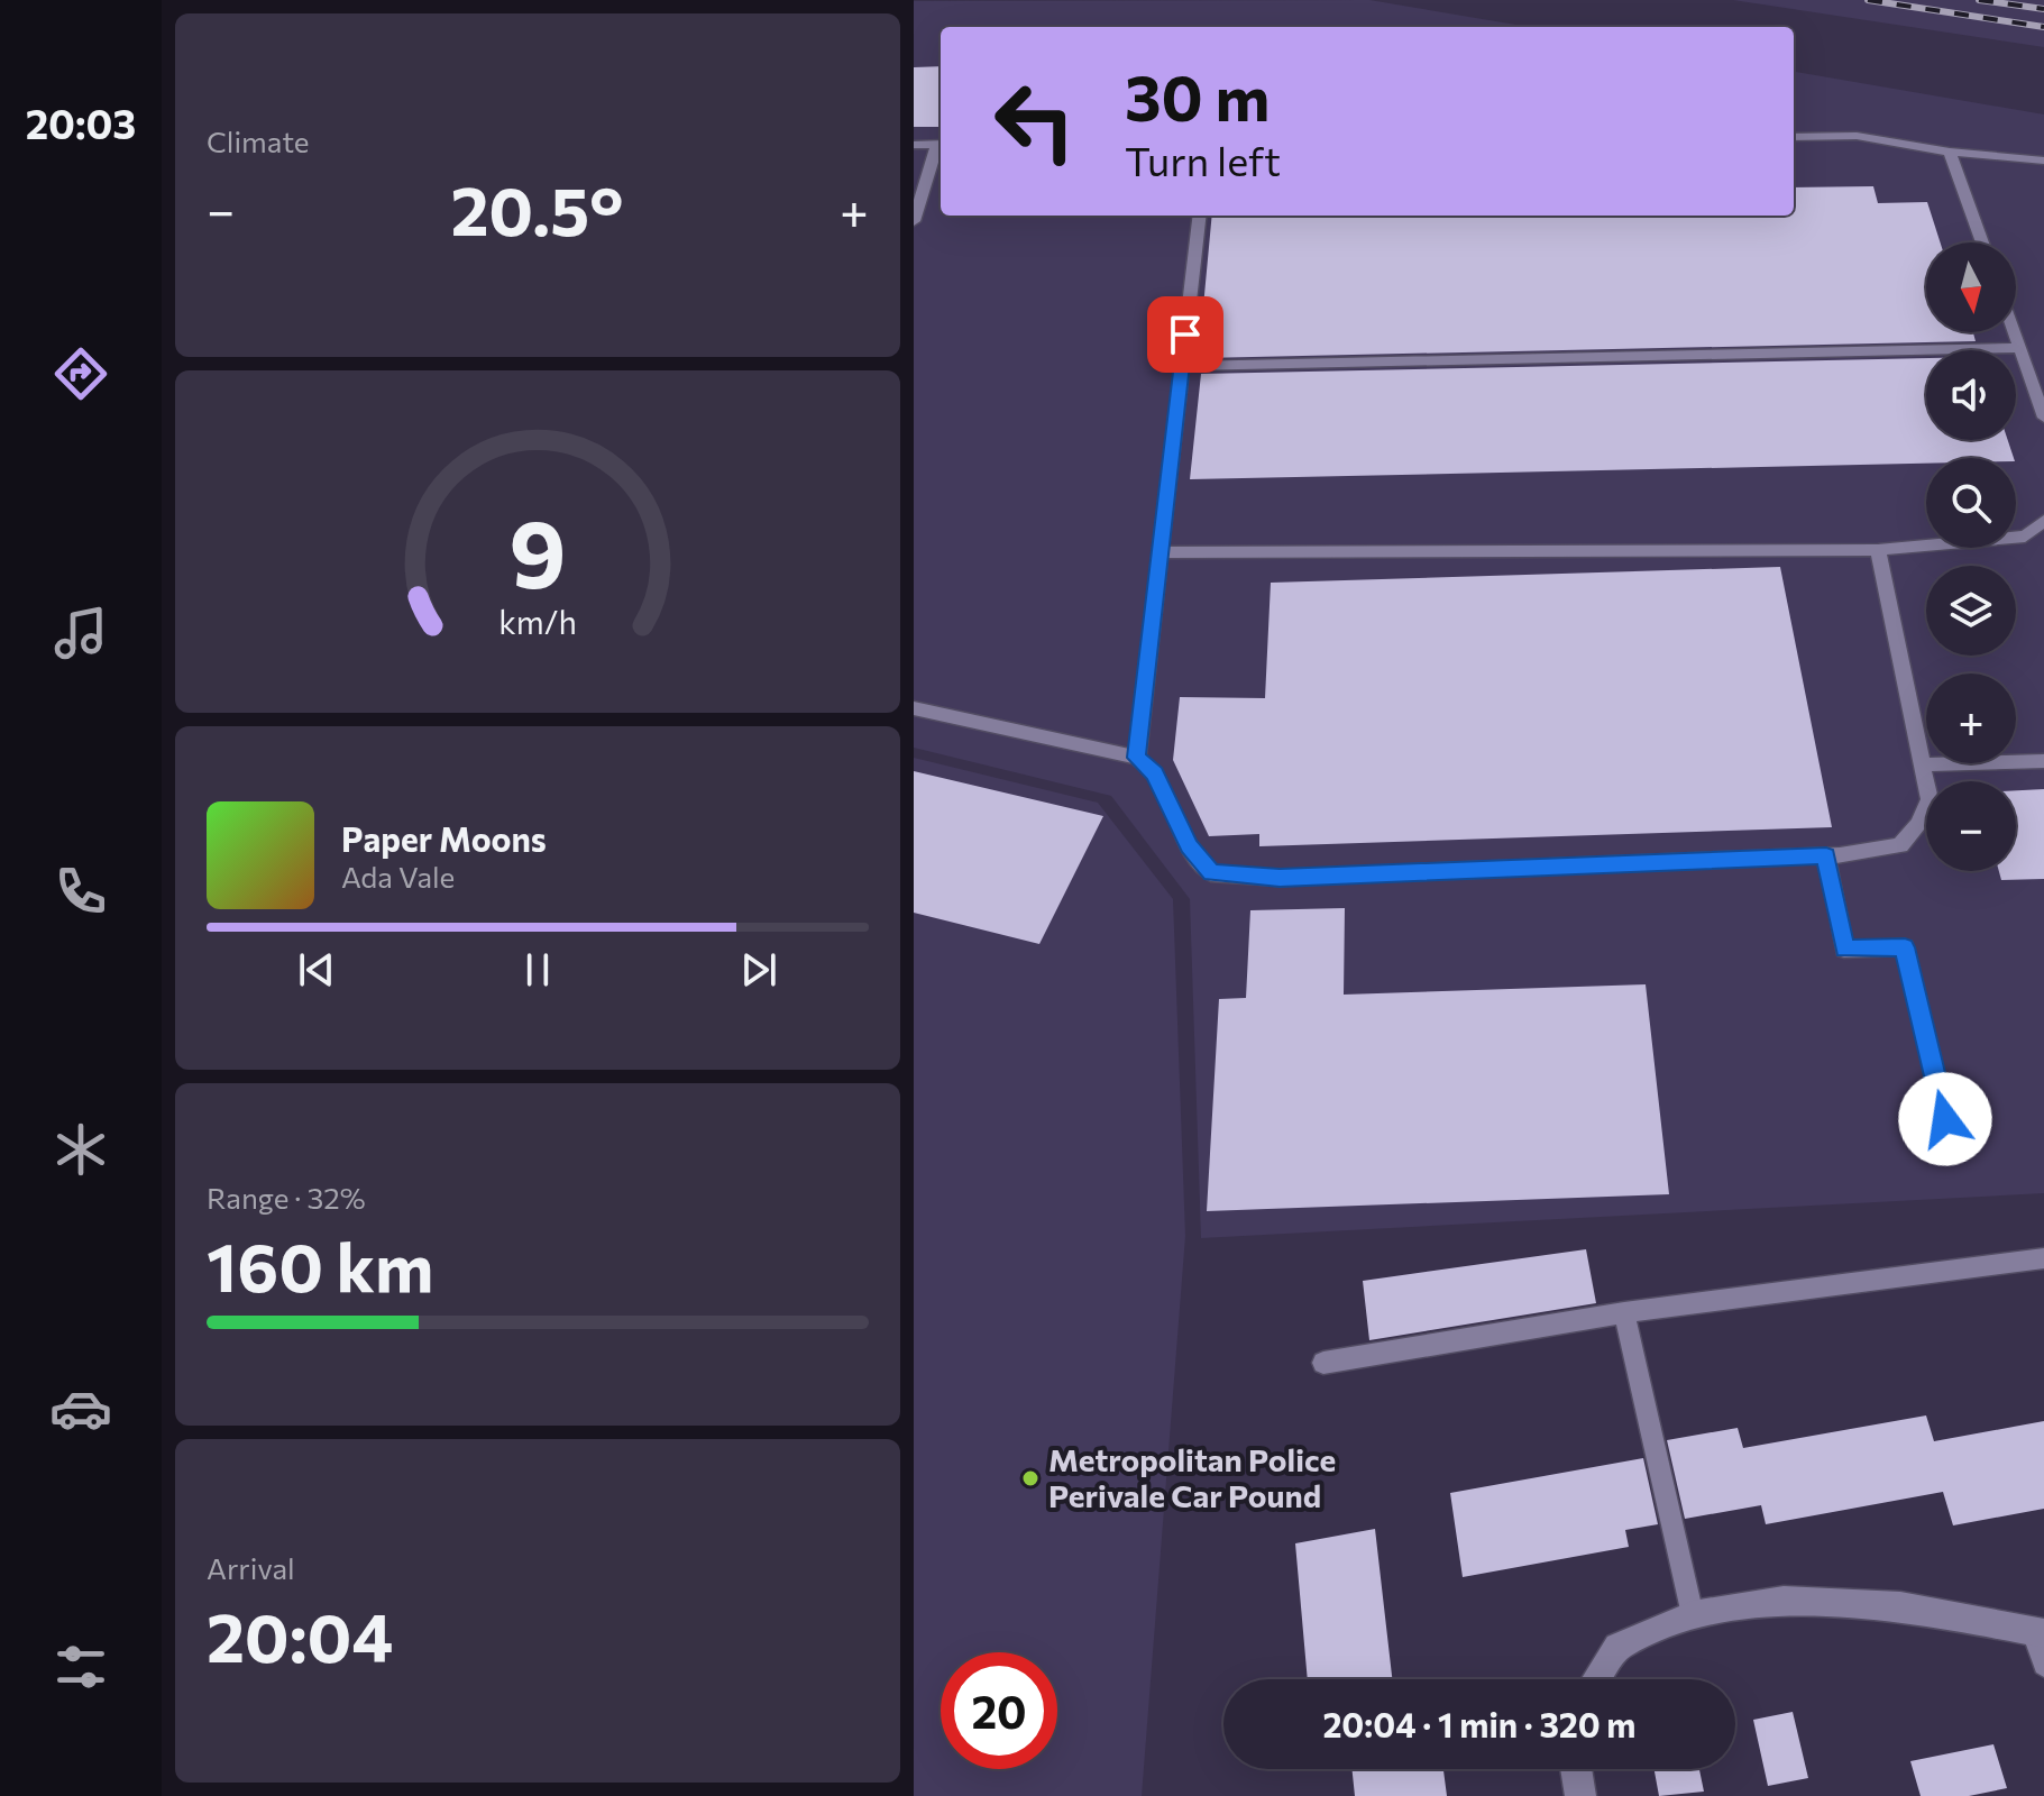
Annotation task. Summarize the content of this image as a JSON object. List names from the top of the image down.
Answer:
{
  "places": ["Metropolitan Police Perivale Car Pound"],
  "north": "bottom",
  "page": {
    "tabs": "20:03",
    "tile": [
      "Climate",
      ["Range · 32%", "160 km"],
      ["Arrival", "20:04"]
    ],
    "turn": ["30 m", "Turn left"],
    "heat": ["−", "20.5°", "+"],
    "map_buttons": ["+", "−"],
    "song": ["Paper Moons", "Ada Vale"],
    "limit": "20",
    "trip": "20:04 · 1 min · 320 m",
    "gauge": ["9", "km/h"]
  }
}
